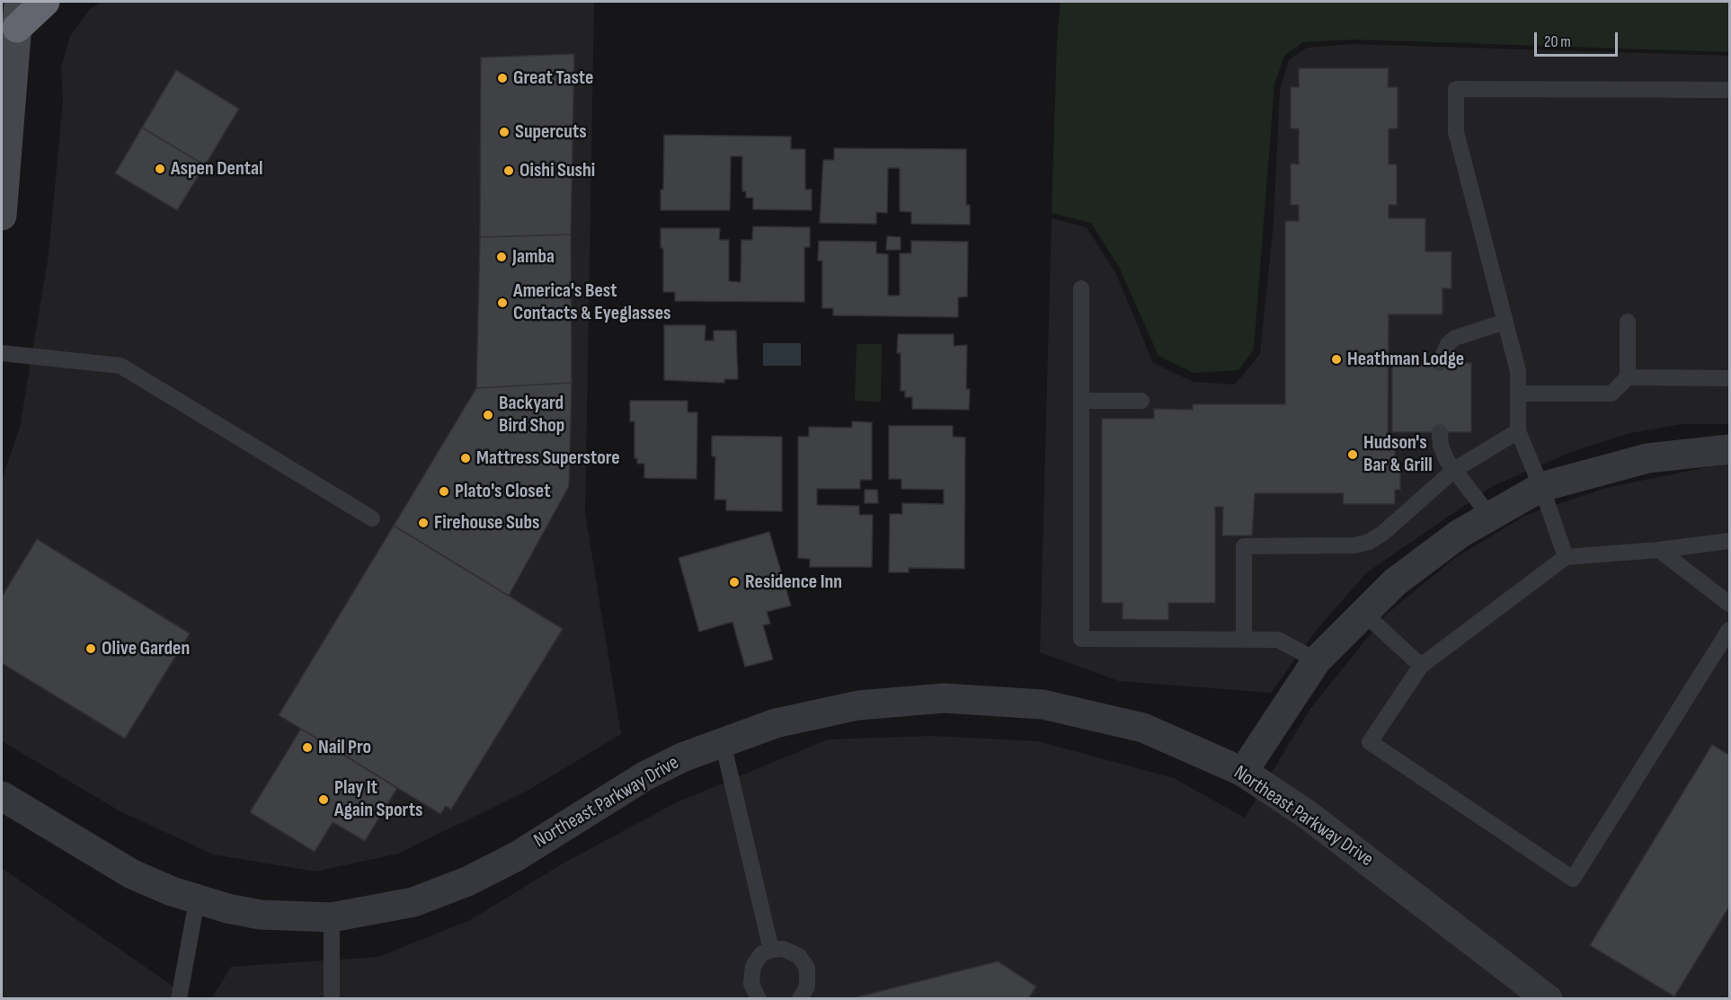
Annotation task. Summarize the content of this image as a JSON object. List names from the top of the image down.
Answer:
{
  "streets": {
    "street": ["Northeast Parkway Drive"]
  },
  "places": [
    "Great Taste",
    "Supercuts",
    "Aspen Dental",
    "Oishi Sushi",
    "Jamba",
    "America's Best Contacts & Eyeglasses",
    "Heathman Lodge",
    "Backyard Bird Shop",
    "Hudson's Bar & Grill",
    "Mattress Superstore",
    "Plato's Closet",
    "Firehouse Subs",
    "Residence Inn",
    "Olive Garden",
    "Nail Pro",
    "Play It Again Sports"
  ],
  "scale_bar": "20 m"
}
